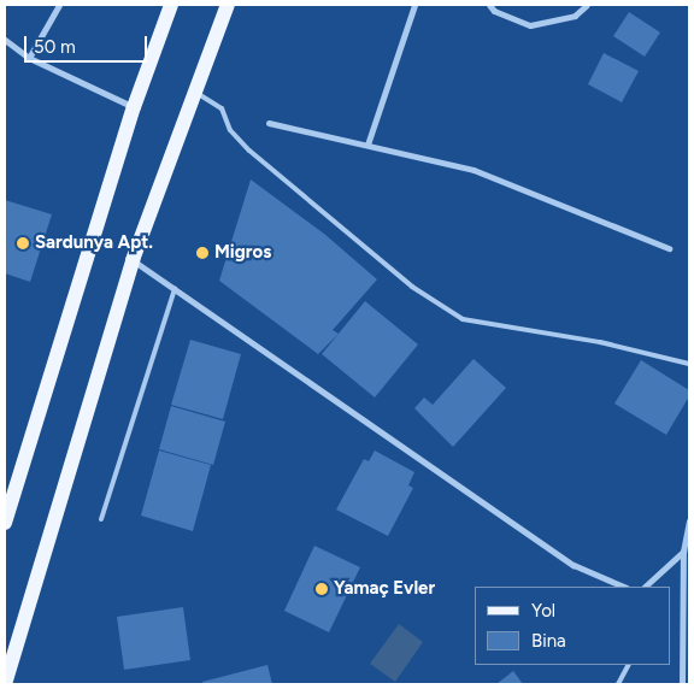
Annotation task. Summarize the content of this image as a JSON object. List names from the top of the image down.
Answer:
{
  "places": ["Sardunya Apt.", "Migros", "Yamaç Evler"],
  "legend": ["Yol", "Bina"],
  "scale_bar": "50 m"
}
